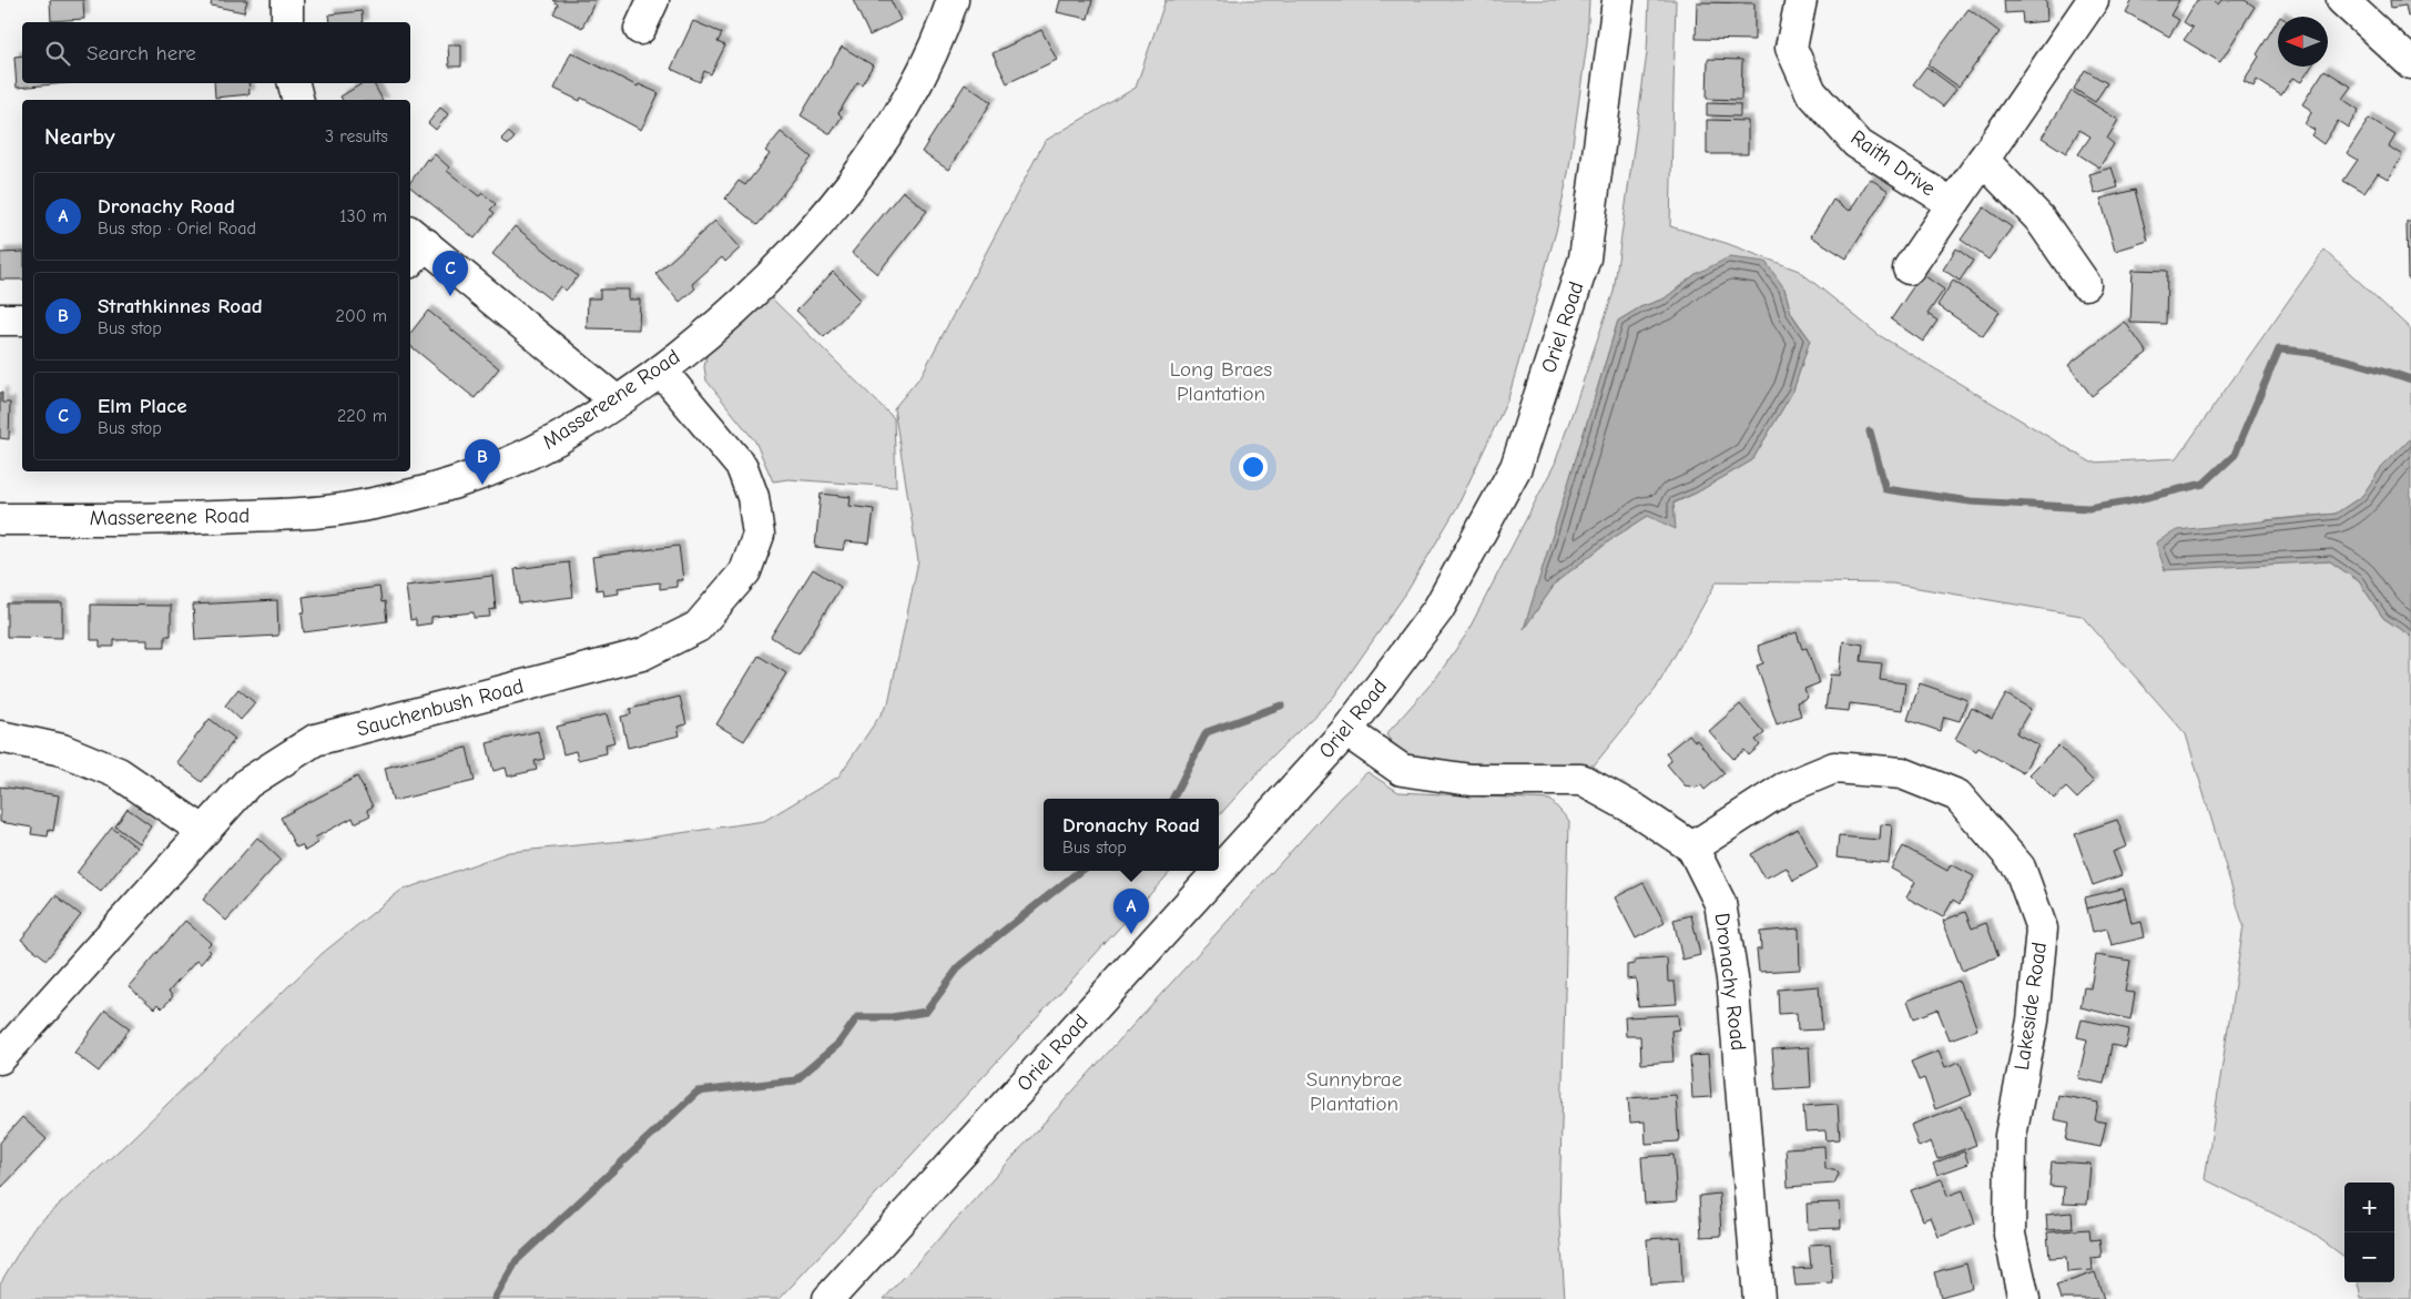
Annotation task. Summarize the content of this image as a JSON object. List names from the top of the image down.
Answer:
{
  "streets": {
    "street": [
      "Raith Drive",
      "Oriel Road",
      "Massereene Road",
      "Sauchenbush Road",
      "Dronachy Road",
      "Lakeside Road"
    ]
  },
  "crossings": [
    ["Oriel Road", "Dronachy Road"],
    ["Massereene Road", "Sauchenbush Road"],
    ["Dronachy Road", "Lakeside Road"]
  ],
  "parks": ["Long Braes Plantation", "Sunnybrae Plantation"],
  "north": "left",
  "page": {
    "search": "Search here",
    "heading": ["Nearby", "3 results"],
    "list": [
      {
        "mark": "A",
        "name": "Dronachy Road",
        "note": "Bus stop · Oriel Road",
        "value": "130 m"
      },
      {
        "mark": "B",
        "name": "Strathkinnes Road",
        "note": "Bus stop",
        "value": "200 m"
      },
      {
        "mark": "C",
        "name": "Elm Place",
        "note": "Bus stop",
        "value": "220 m"
      }
    ],
    "pins": ["C", "B", "A"],
    "popup": ["Dronachy Road", "Bus stop"],
    "map_buttons": ["+", "−"]
  }
}
